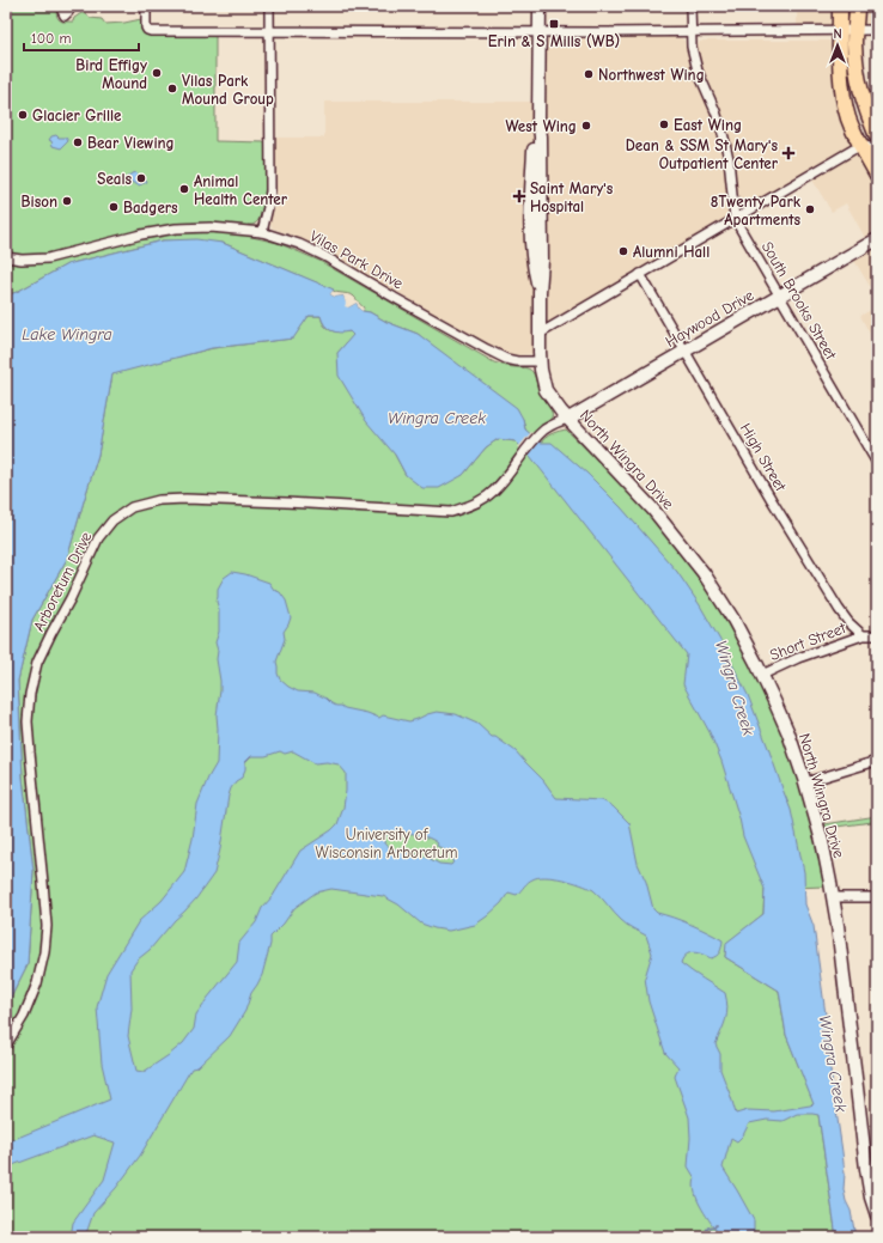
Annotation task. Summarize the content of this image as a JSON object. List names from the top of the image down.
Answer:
{
  "streets": {
    "street": [
      "Vilas Park Drive",
      "South Brooks Street",
      "Haywood Drive",
      "High Street",
      "North Wingra Drive",
      "Arboretum Drive",
      "Short Street"
    ]
  },
  "crossings": [
    ["Vilas Park Drive", "North Wingra Drive"],
    ["South Brooks Street", "Haywood Drive"],
    ["Haywood Drive", "High Street"],
    ["Haywood Drive", "North Wingra Drive"],
    ["Haywood Drive", "Arboretum Drive"],
    ["High Street", "Short Street"],
    ["North Wingra Drive", "Arboretum Drive"],
    ["North Wingra Drive", "Short Street"]
  ],
  "water": ["Lake Wingra", "Wingra Creek"],
  "parks": ["University of Wisconsin Arboretum"],
  "places": {
    "transit": ["Erin & S Mills (WB)"],
    "other": [
      "Bird Effigy Mound",
      "Northwest Wing",
      "Vilas Park Mound Group",
      "Glacier Grille",
      "East Wing",
      "West Wing",
      "Bear Viewing",
      "Seals",
      "Animal Health Center",
      "Bison",
      "Badgers",
      "8Twenty Park Apartments",
      "Alumni Hall"
    ],
    "health": ["Dean & SSM St Mary's Outpatient Center", "Saint Mary's Hospital"]
  },
  "scale_bar": "100 m",
  "north": "top"
}
